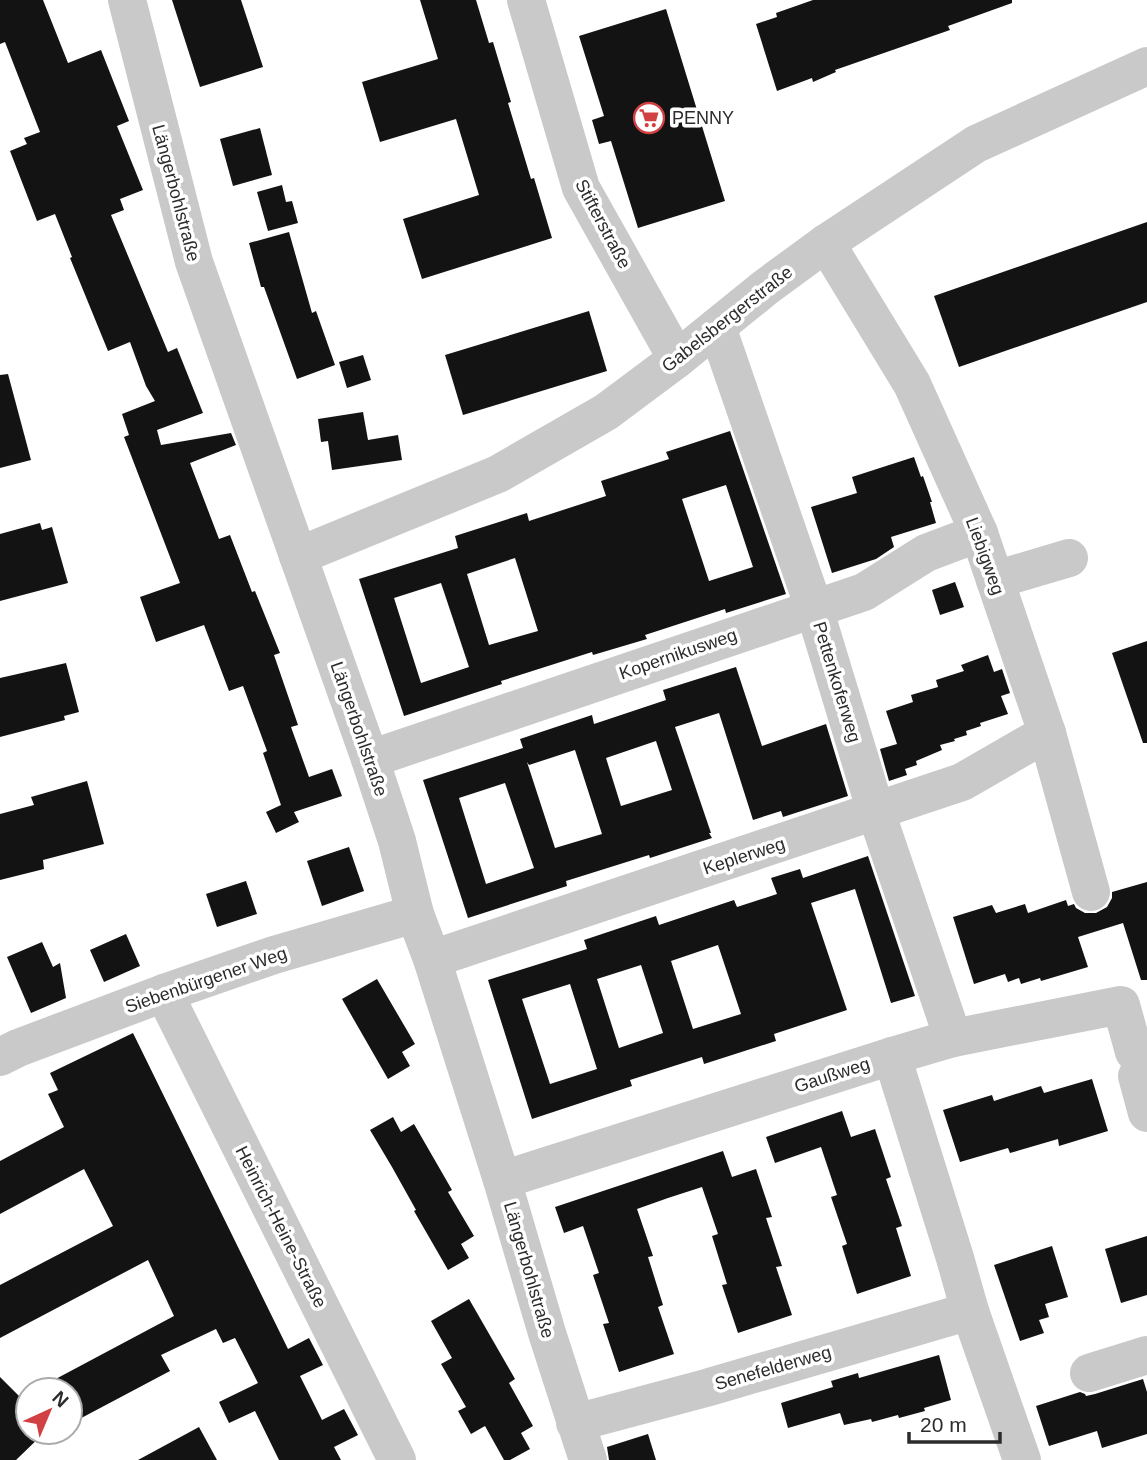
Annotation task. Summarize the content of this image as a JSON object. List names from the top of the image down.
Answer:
{
  "streets": {
    "street": [
      "Längerbohlstraße",
      "Stifterstraße",
      "Gabelsbergerstraße",
      "Liebigweg",
      "Kopernikusweg",
      "Pettenkoferweg",
      "Keplerweg",
      "Siebenbürgener Weg",
      "Gaußweg",
      "Heinrich-Heine-Straße",
      "Senefelderweg"
    ]
  },
  "crossings": [
    ["Längerbohlstraße", "Gabelsbergerstraße"],
    ["Längerbohlstraße", "Kopernikusweg"],
    ["Längerbohlstraße", "Keplerweg"],
    ["Längerbohlstraße", "Siebenbürgener Weg"],
    ["Längerbohlstraße", "Gaußweg"],
    ["Längerbohlstraße", "Senefelderweg"],
    ["Stifterstraße", "Gabelsbergerstraße"],
    ["Gabelsbergerstraße", "Liebigweg"],
    ["Gabelsbergerstraße", "Pettenkoferweg"],
    ["Liebigweg", "Kopernikusweg"],
    ["Liebigweg", "Keplerweg"],
    ["Kopernikusweg", "Pettenkoferweg"],
    ["Pettenkoferweg", "Keplerweg"],
    ["Pettenkoferweg", "Gaußweg"],
    ["Siebenbürgener Weg", "Heinrich-Heine-Straße"]
  ],
  "places": {
    "supermarket": ["PENNY"]
  },
  "scale_bar": "20 m",
  "north": "top right"
}
